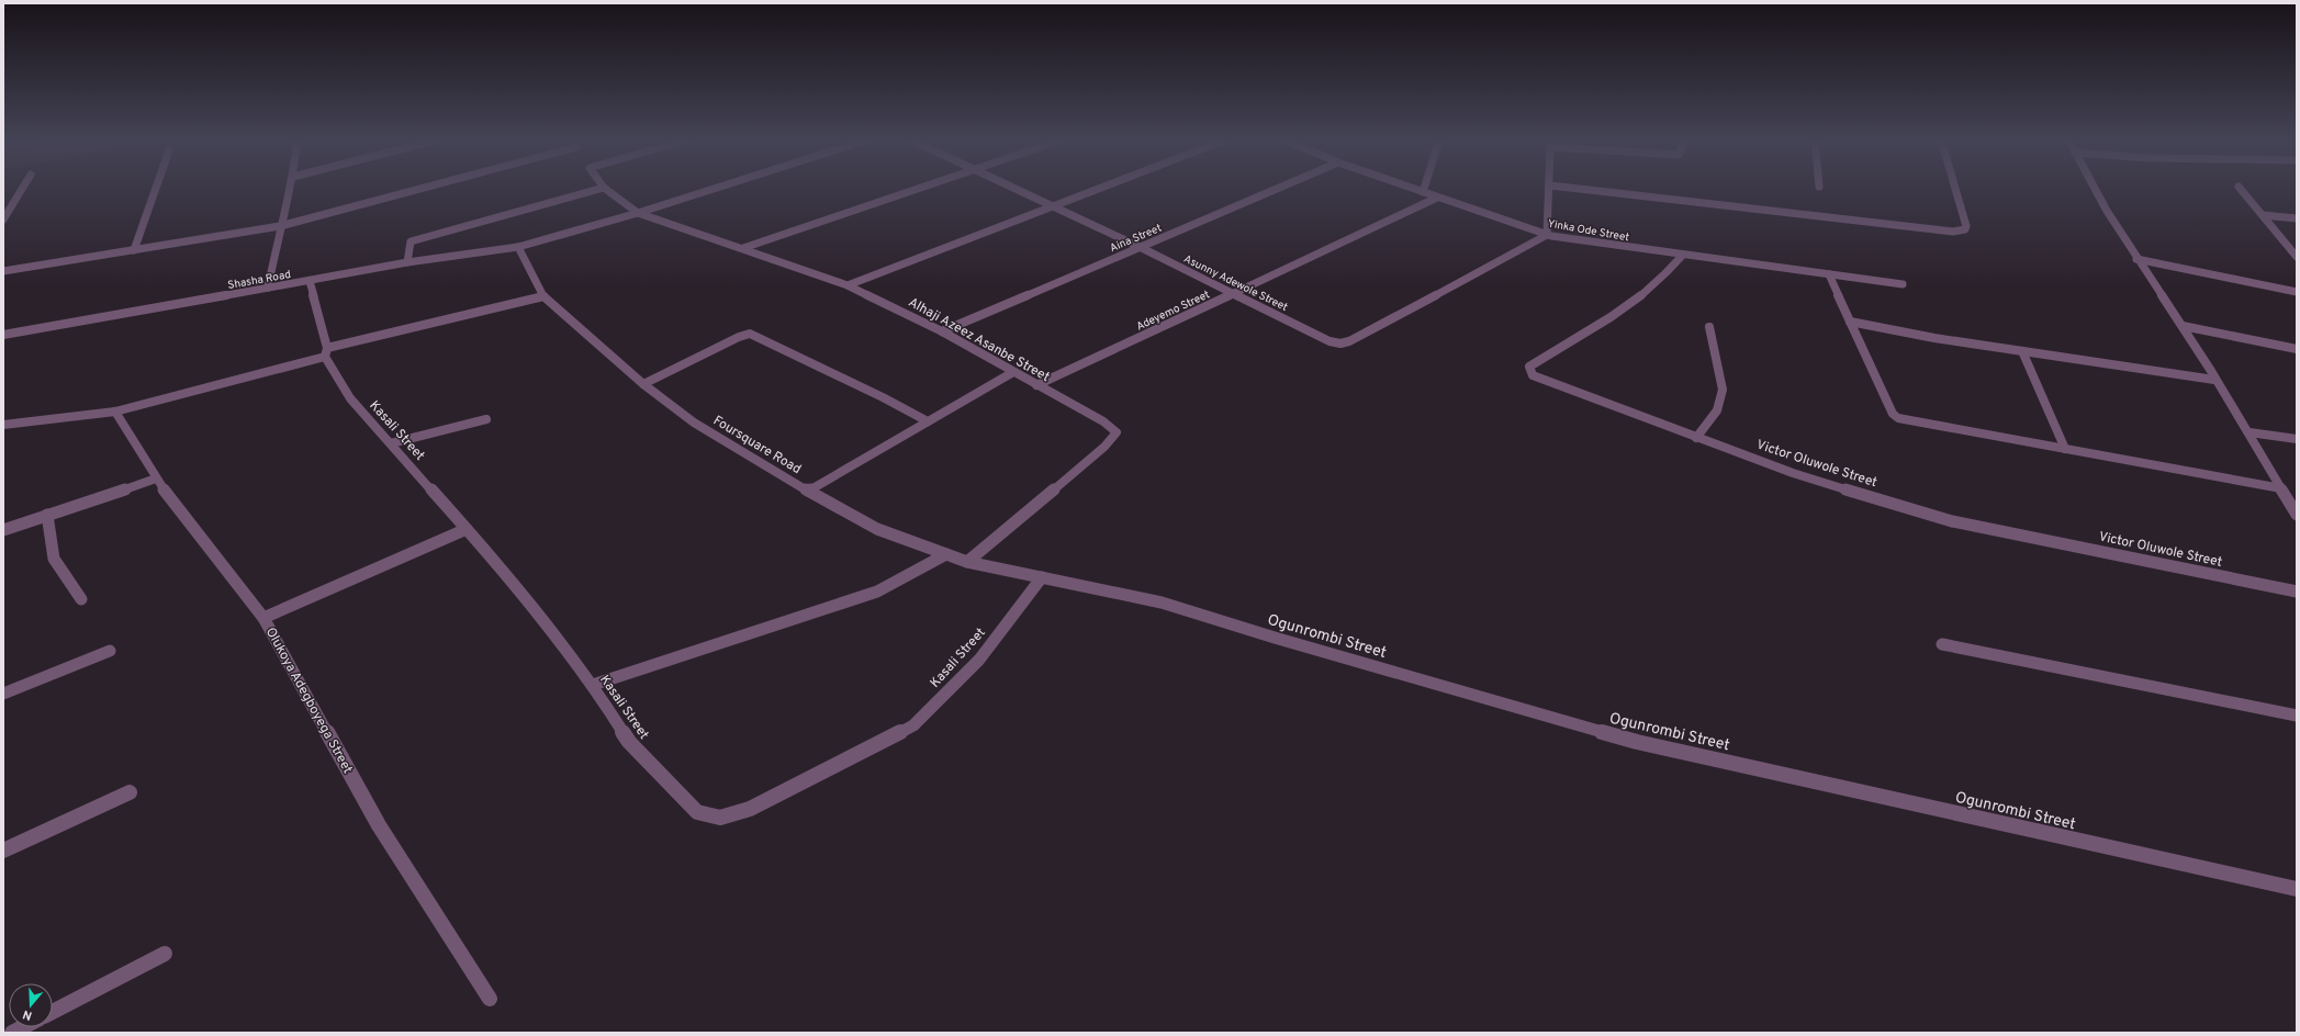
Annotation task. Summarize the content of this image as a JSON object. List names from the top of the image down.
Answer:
{
  "streets": {
    "street": [
      "Yinka Ode Street",
      "Aina Street",
      "Shasha Road",
      "Asunny Adewole Street",
      "Adeyemo Street",
      "Alhaji Azeez Asanbe Street",
      "Kasali Street",
      "Foursquare Road",
      "Victor Oluwole Street",
      "Ogunrombi Street",
      "Olukoya Adegboyega Street"
    ]
  },
  "crossings": [
    ["Yinka Ode Street", "Asunny Adewole Street"],
    ["Yinka Ode Street", "Adeyemo Street"],
    ["Yinka Ode Street", "Victor Oluwole Street"],
    ["Aina Street", "Asunny Adewole Street"],
    ["Aina Street", "Alhaji Azeez Asanbe Street"],
    ["Shasha Road", "Alhaji Azeez Asanbe Street"],
    ["Shasha Road", "Kasali Street"],
    ["Shasha Road", "Foursquare Road"],
    ["Asunny Adewole Street", "Adeyemo Street"],
    ["Adeyemo Street", "Alhaji Azeez Asanbe Street"],
    ["Alhaji Azeez Asanbe Street", "Foursquare Road"],
    ["Kasali Street", "Foursquare Road"],
    ["Kasali Street", "Ogunrombi Street"],
    ["Foursquare Road", "Ogunrombi Street"]
  ],
  "north": "bottom"
}
